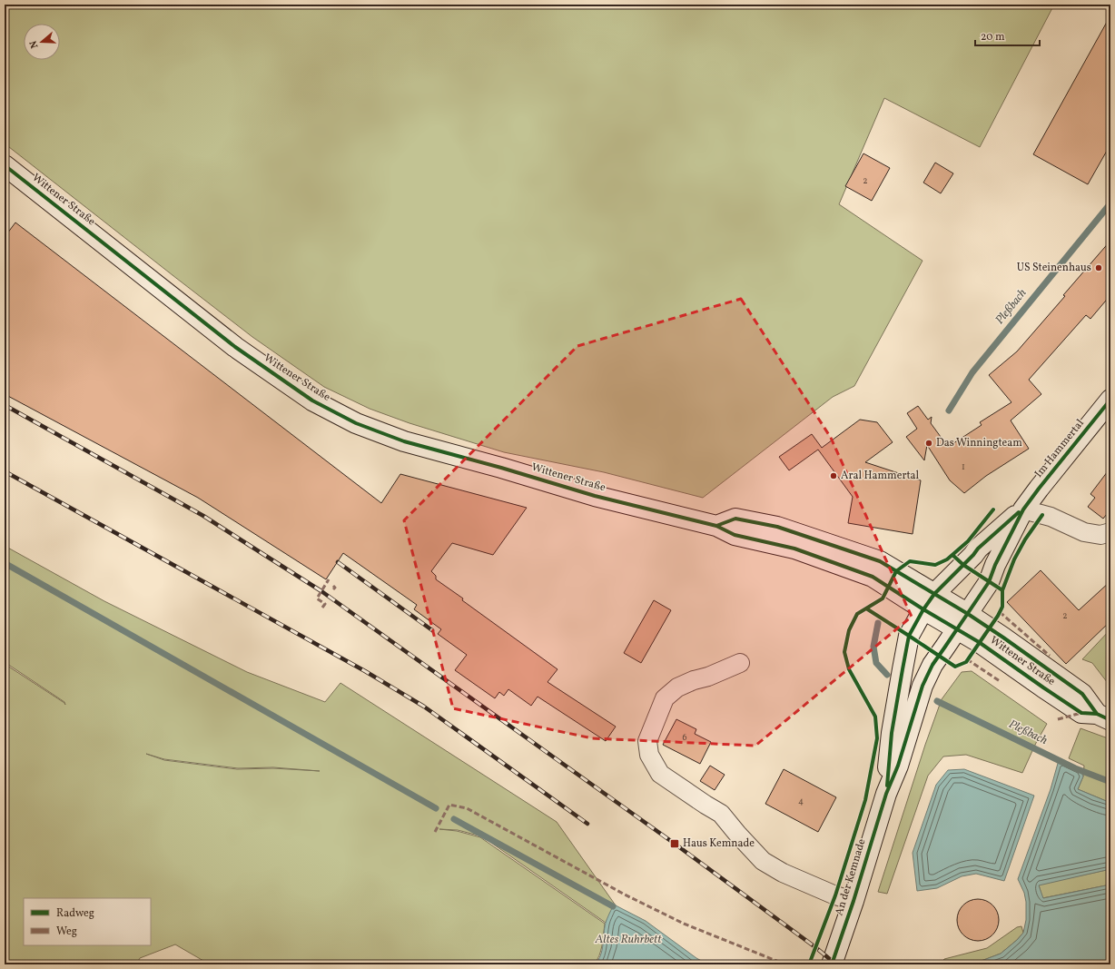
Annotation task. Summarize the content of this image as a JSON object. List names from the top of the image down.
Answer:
{
  "streets": {
    "main road": ["Wittener Straße", "Im Hammertal", "An der Kemnade"]
  },
  "crossings": [
    ["Wittener Straße", "Im Hammertal"],
    ["Wittener Straße", "An der Kemnade"],
    ["Im Hammertal", "An der Kemnade"]
  ],
  "water": ["Pleßbach", "Altes Ruhrbett"],
  "places": {
    "other": ["US Steinenhaus", "Das Winningteam", "Aral Hammertal"],
    "transit": ["Haus Kemnade"]
  },
  "house_numbers": [
    "2",
    "1",
    "2",
    "6",
    "4"
  ],
  "legend": ["Radweg", "Weg"],
  "scale_bar": "20 m",
  "north": "left"
}
